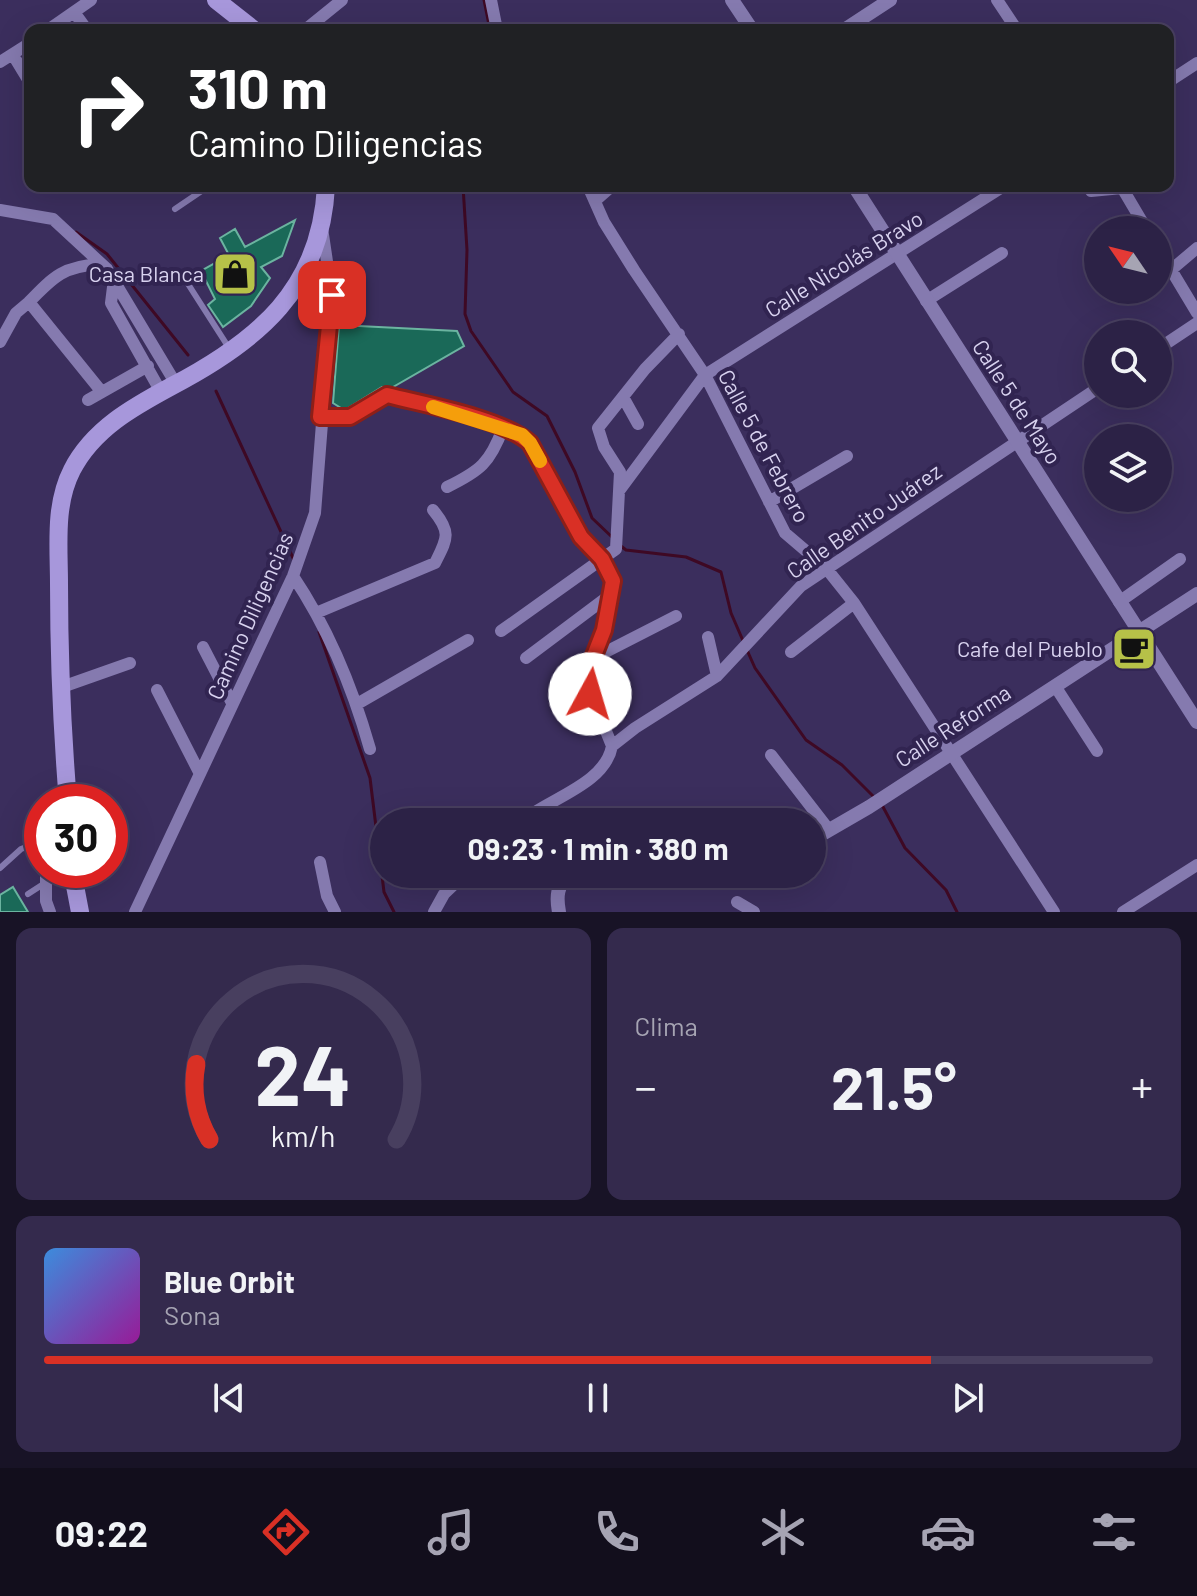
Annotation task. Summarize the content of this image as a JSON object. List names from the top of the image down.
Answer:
{
  "streets": {
    "street": [
      "Calle Nicolás Bravo",
      "Calle 5 de Mayo",
      "Calle 5 de Febrero",
      "Calle Benito Juárez",
      "Camino Diligencias",
      "Calle Reforma"
    ]
  },
  "crossings": [
    ["Calle Nicolás Bravo", "Calle 5 de Mayo"],
    ["Calle Nicolás Bravo", "Calle 5 de Febrero"],
    ["Calle 5 de Mayo", "Calle Benito Juárez"],
    ["Calle 5 de Mayo", "Calle Reforma"],
    ["Calle 5 de Febrero", "Calle Benito Juárez"],
    ["Calle 5 de Febrero", "Calle Reforma"]
  ],
  "places": {
    "shop": ["Casa Blanca"],
    "cafe": ["Cafe del Pueblo"]
  },
  "north": "top left",
  "page": {
    "turn": ["310 m", "Camino Diligencias"],
    "limit": "30",
    "trip": "09:23 · 1 min · 380 m",
    "tile": "Clima",
    "heat": ["−", "21.5°", "+"],
    "song": ["Blue Orbit", "Sona"],
    "tabs": "09:22",
    "gauge": ["24", "km/h"]
  }
}
